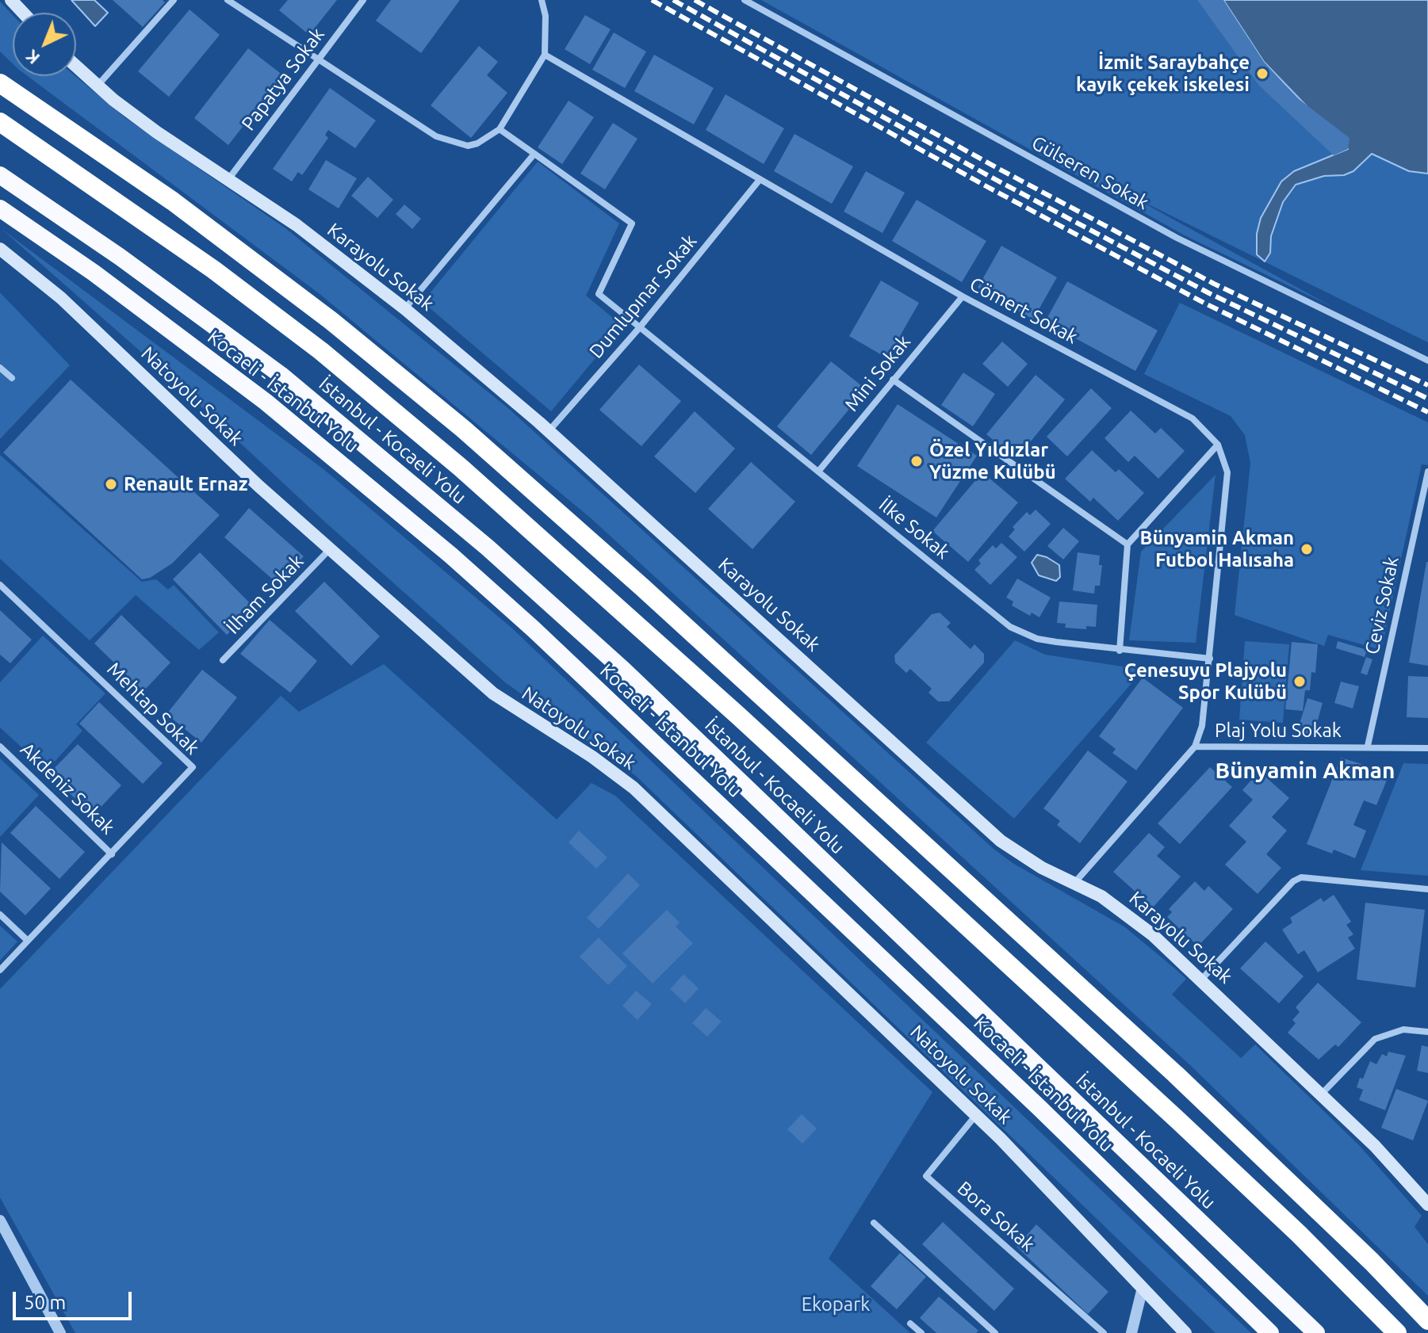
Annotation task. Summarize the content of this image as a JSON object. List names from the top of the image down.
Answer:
{
  "streets": {
    "highway": ["Kocaeli - İstanbul Yolu", "İstanbul - Kocaeli Yolu"],
    "main road": ["Karayolu Sokak", "Natoyolu Sokak"],
    "street": [
      "Papatya Sokak",
      "Gülseren Sokak",
      "Dumlupınar Sokak",
      "Cömert Sokak",
      "Mini Sokak",
      "İlke Sokak",
      "İlham Sokak",
      "Ceviz Sokak",
      "Mehtap Sokak",
      "Plaj Yolu Sokak",
      "Akdeniz Sokak",
      "Bora Sokak"
    ]
  },
  "crossings": [
    ["Papatya Sokak", "Karayolu Sokak"],
    ["Karayolu Sokak", "Dumlupınar Sokak"],
    ["Karayolu Sokak", "Plaj Yolu Sokak"],
    ["Dumlupınar Sokak", "Cömert Sokak"],
    ["Dumlupınar Sokak", "İlke Sokak"],
    ["Cömert Sokak", "Mini Sokak"],
    ["Cömert Sokak", "İlke Sokak"],
    ["Cömert Sokak", "Plaj Yolu Sokak"],
    ["Mini Sokak", "İlke Sokak"],
    ["Natoyolu Sokak", "İlham Sokak"],
    ["Natoyolu Sokak", "Bora Sokak"],
    ["Ceviz Sokak", "Plaj Yolu Sokak"],
    ["Mehtap Sokak", "Akdeniz Sokak"]
  ],
  "districts": ["Bünyamin Akman"],
  "parks": ["Ekopark"],
  "places": [
    "İzmit Saraybahçe kayık çekek iskelesi",
    "Özel Yıldızlar Yüzme Kulübü",
    "Renault Ernaz",
    "Bünyamin Akman Futbol Halısaha",
    "Çenesuyu Plajyolu Spor Kulübü"
  ],
  "scale_bar": "50 m",
  "north": "bottom left"
}
